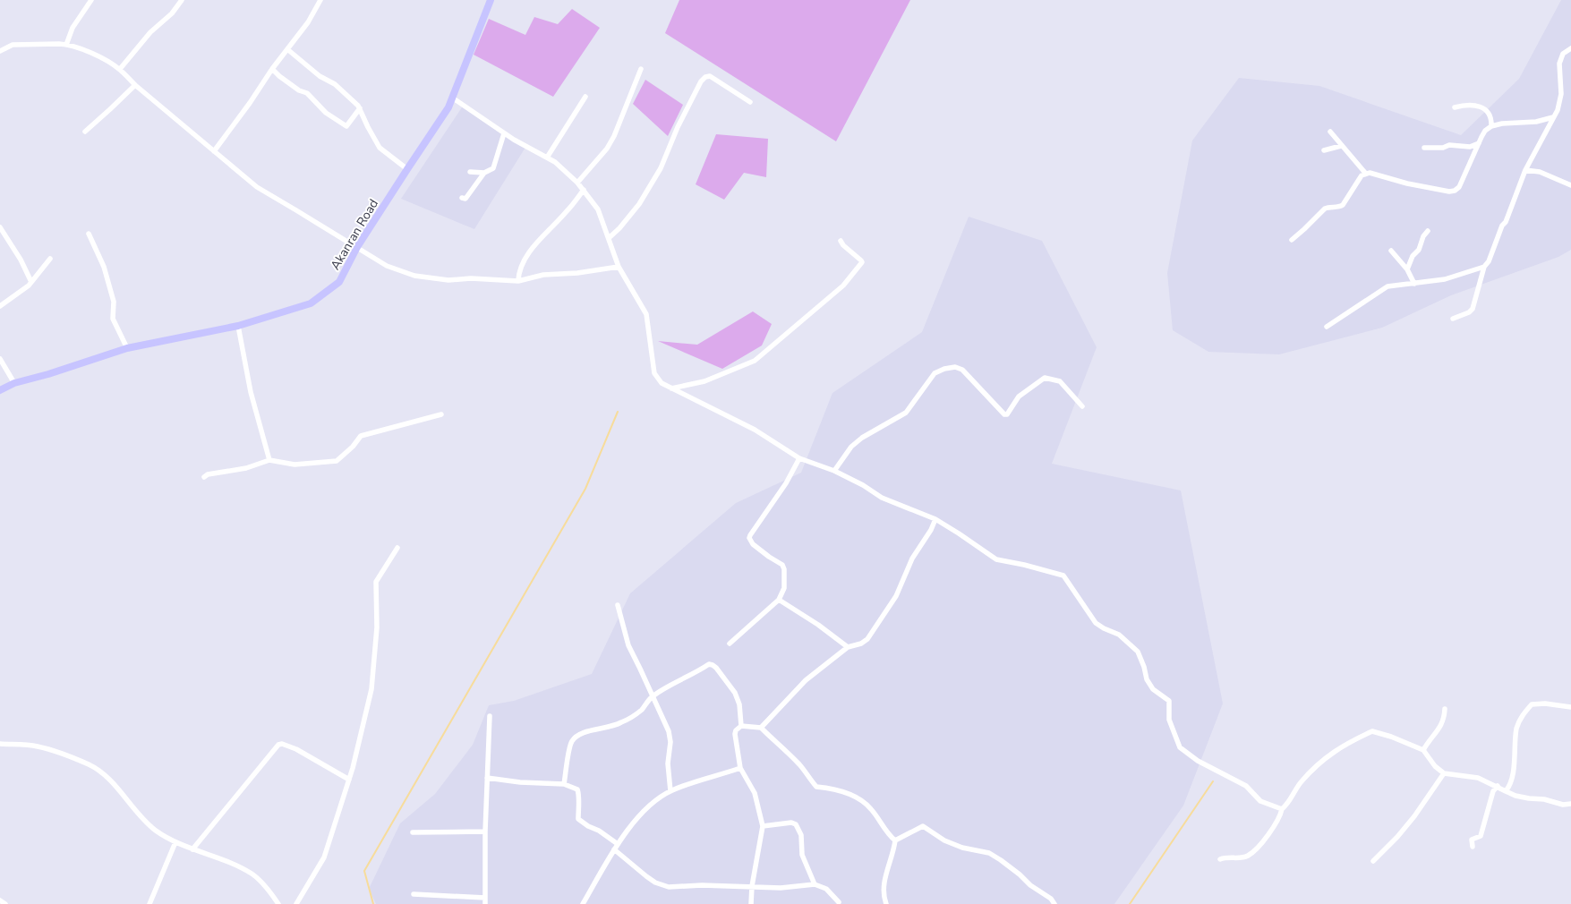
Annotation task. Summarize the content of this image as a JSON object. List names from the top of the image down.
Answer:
{
  "streets": {
    "main road": ["Akanran Road"]
  }
}
